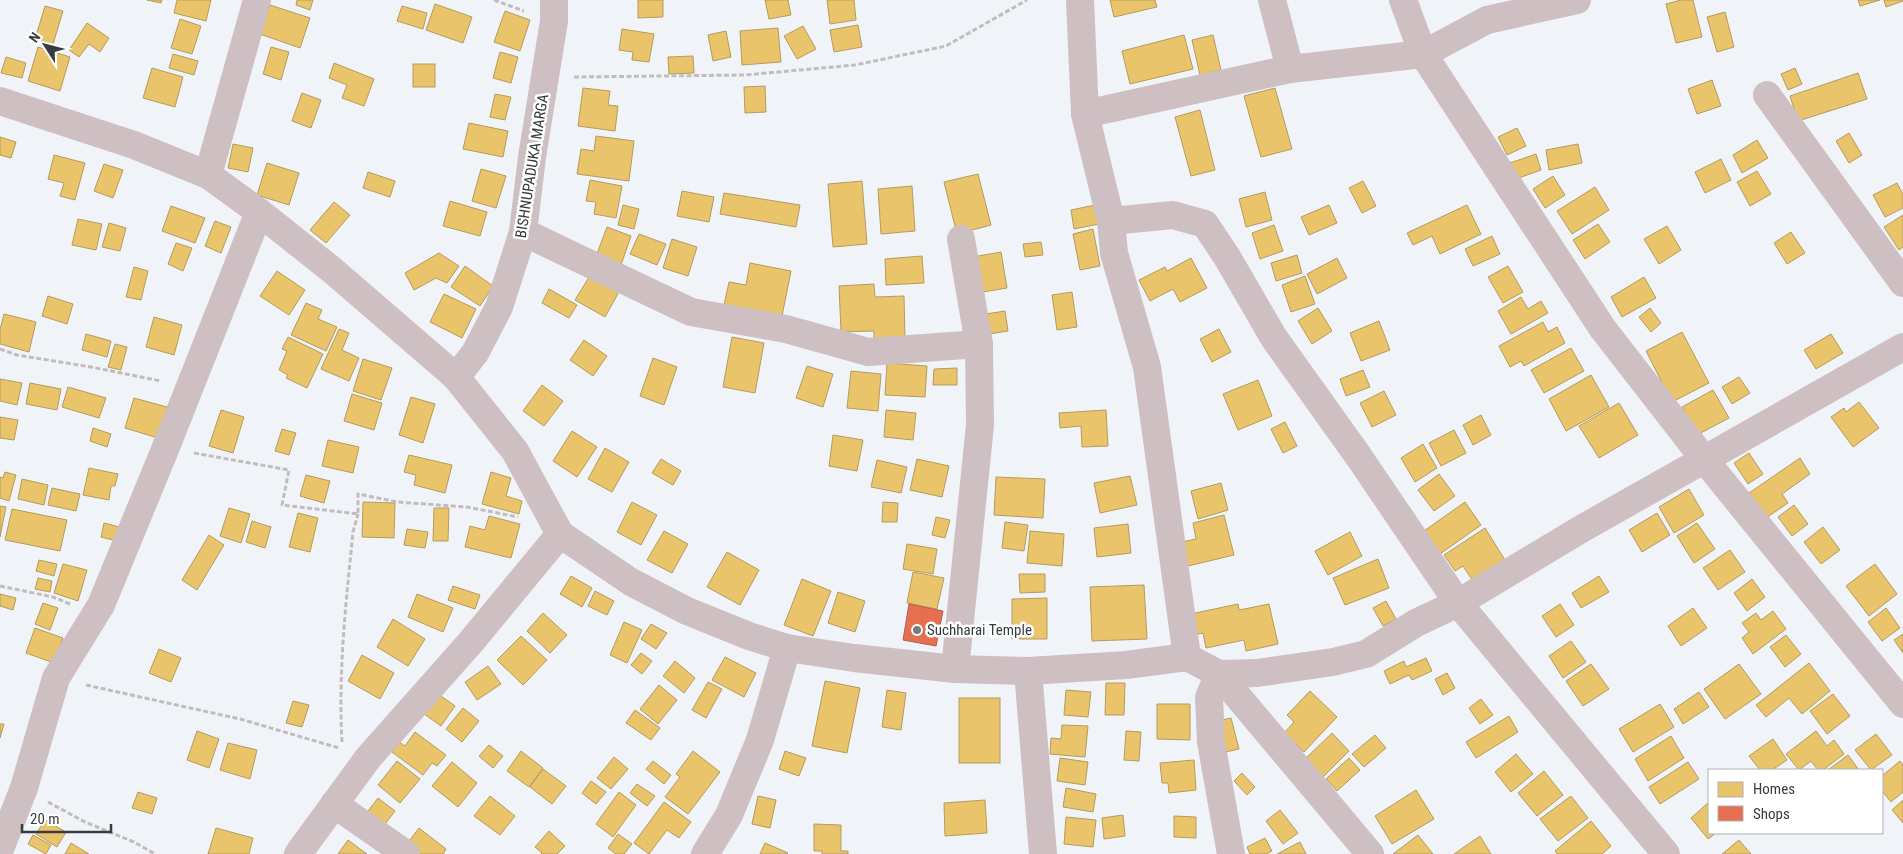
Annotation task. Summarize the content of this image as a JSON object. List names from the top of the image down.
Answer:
{
  "streets": {
    "street": ["BISHNUPADUKA MARGA"]
  },
  "places": ["Suchharai Temple"],
  "legend": ["Homes", "Shops"],
  "scale_bar": "20 m",
  "north": "top left"
}
